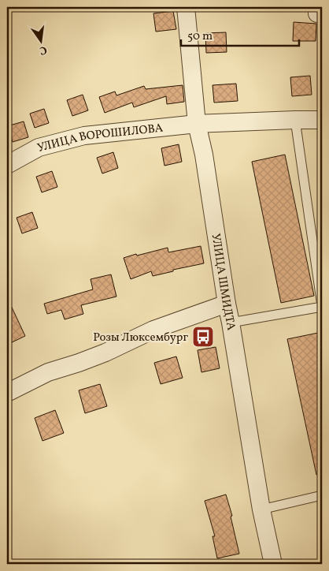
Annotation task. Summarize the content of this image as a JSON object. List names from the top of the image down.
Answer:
{
  "streets": {
    "street": ["УЛИЦА ВОРОШИЛОВА", "УЛИЦА ШМИДТА"]
  },
  "crossings": [
    ["УЛИЦА ВОРОШИЛОВА", "УЛИЦА ШМИДТА"]
  ],
  "places": {
    "bus stop": ["Розы Люксембург"]
  },
  "scale_bar": "50 m",
  "north": "bottom"
}
